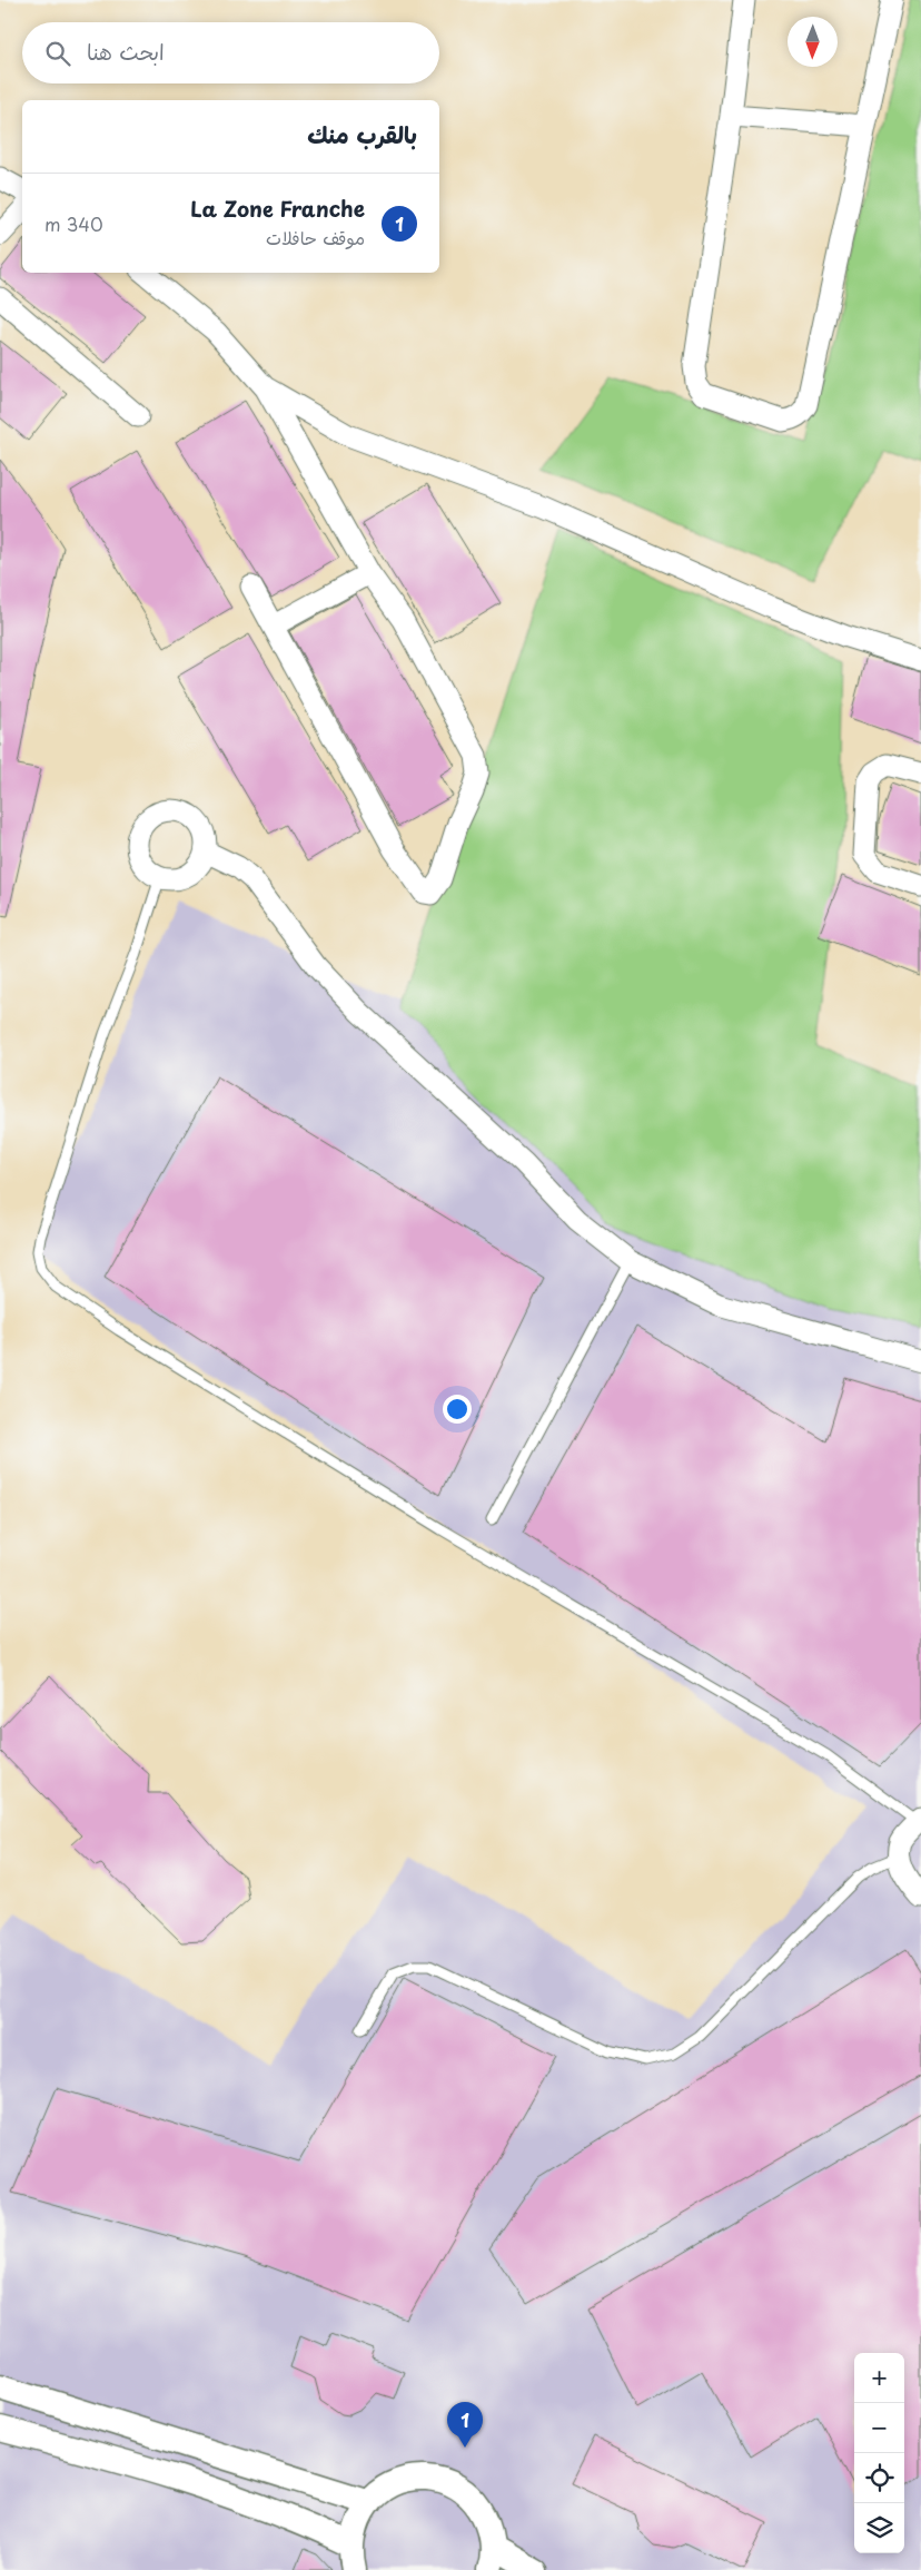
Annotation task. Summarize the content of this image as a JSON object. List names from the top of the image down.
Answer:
{
  "north": "bottom",
  "page": {
    "search": "ابحث هنا",
    "heading": "بالقرب منك",
    "list": [
      {
        "mark": "1",
        "name": "La Zone Franche",
        "note": "موقف حافلات",
        "value": "340 m"
      }
    ],
    "map_buttons": ["+", "−"],
    "pins": "1"
  }
}
